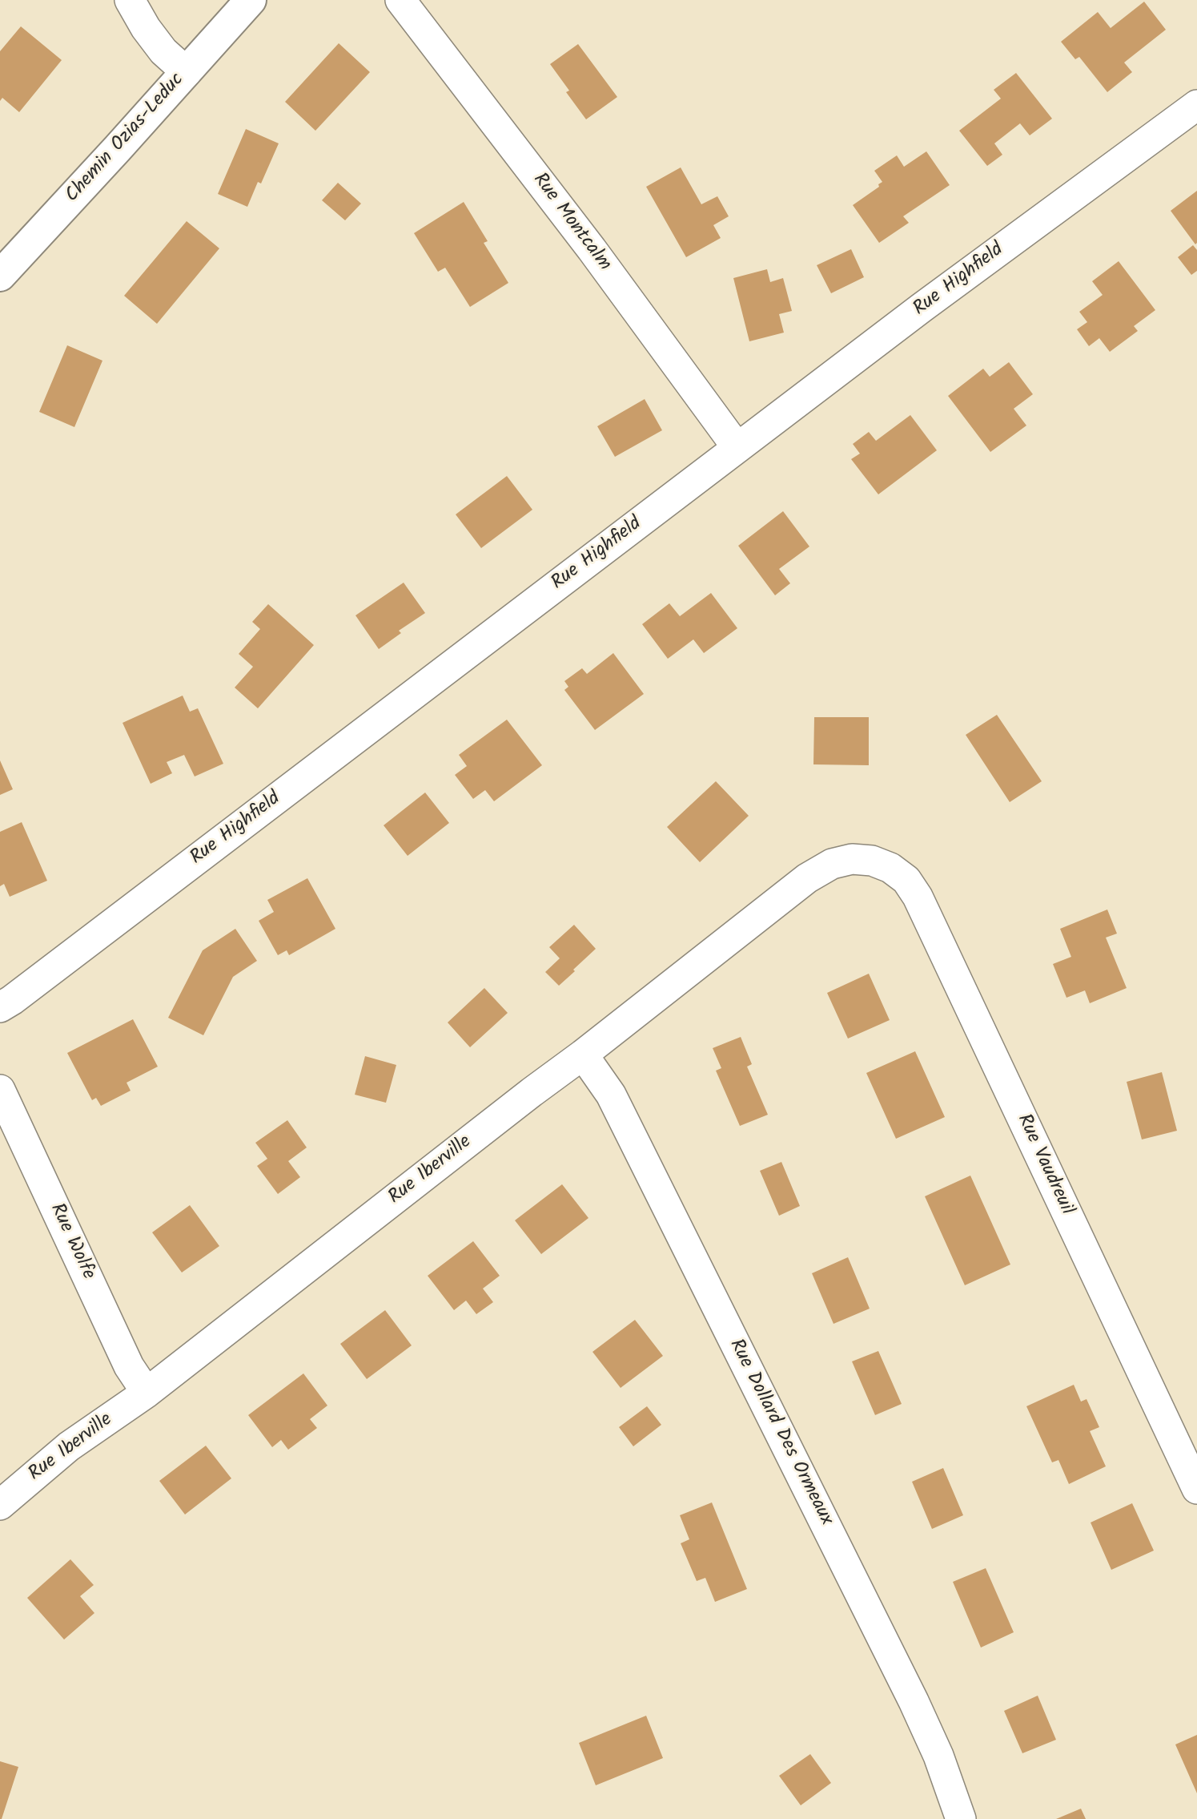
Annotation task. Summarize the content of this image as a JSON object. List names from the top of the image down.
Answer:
{
  "streets": {
    "street": [
      "Chemin Ozias-Leduc",
      "Rue Montcalm",
      "Rue Highfield",
      "Rue Vaudreuil",
      "Rue Iberville",
      "Rue Wolfe",
      "Rue Dollard Des Ormeaux"
    ]
  },
  "crossings": [
    ["Rue Montcalm", "Rue Highfield"],
    ["Rue Vaudreuil", "Rue Iberville"],
    ["Rue Iberville", "Rue Wolfe"],
    ["Rue Iberville", "Rue Dollard Des Ormeaux"]
  ]
}
